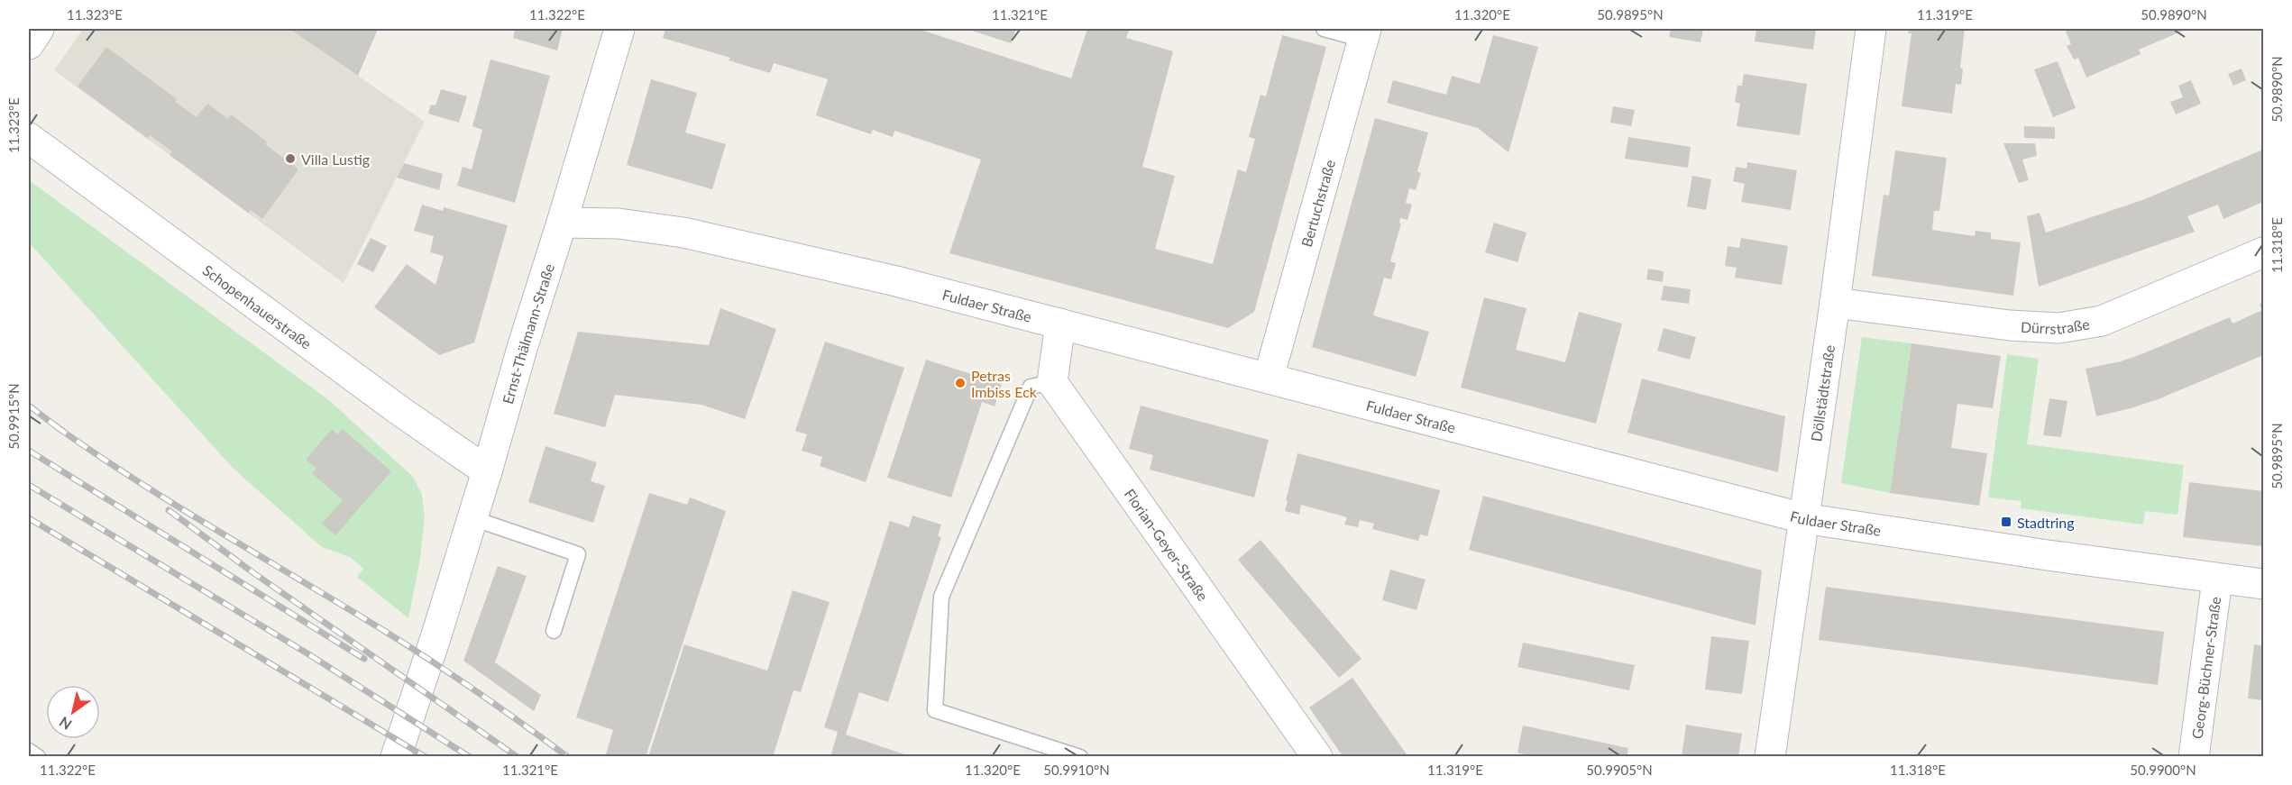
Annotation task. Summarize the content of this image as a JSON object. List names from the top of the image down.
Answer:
{
  "streets": {
    "street": [
      "Bertuchstraße",
      "Fuldaer Straße",
      "Schopenhauerstraße",
      "Dürrstraße",
      "Ernst-Thälmann-Straße",
      "Döllstädtstraße",
      "Florian-Geyer-Straße",
      "Georg-Büchner-Straße"
    ]
  },
  "crossings": [
    ["Bertuchstraße", "Fuldaer Straße"],
    ["Fuldaer Straße", "Ernst-Thälmann-Straße"],
    ["Fuldaer Straße", "Döllstädtstraße"],
    ["Fuldaer Straße", "Georg-Büchner-Straße"],
    ["Schopenhauerstraße", "Ernst-Thälmann-Straße"],
    ["Dürrstraße", "Döllstädtstraße"]
  ],
  "places": {
    "other": ["Villa Lustig", "Petras Imbiss Eck"],
    "transit": ["Stadtring"]
  },
  "north": "bottom left",
  "coordinates": [
    "11.323°E",
    "11.322°E",
    "11.321°E",
    "11.320°E",
    "50.9895°N",
    "11.319°E",
    "50.9890°N",
    "11.318°E",
    "50.9915°N",
    "50.9910°N",
    "50.9905°N",
    "50.9900°N"
  ]
}
